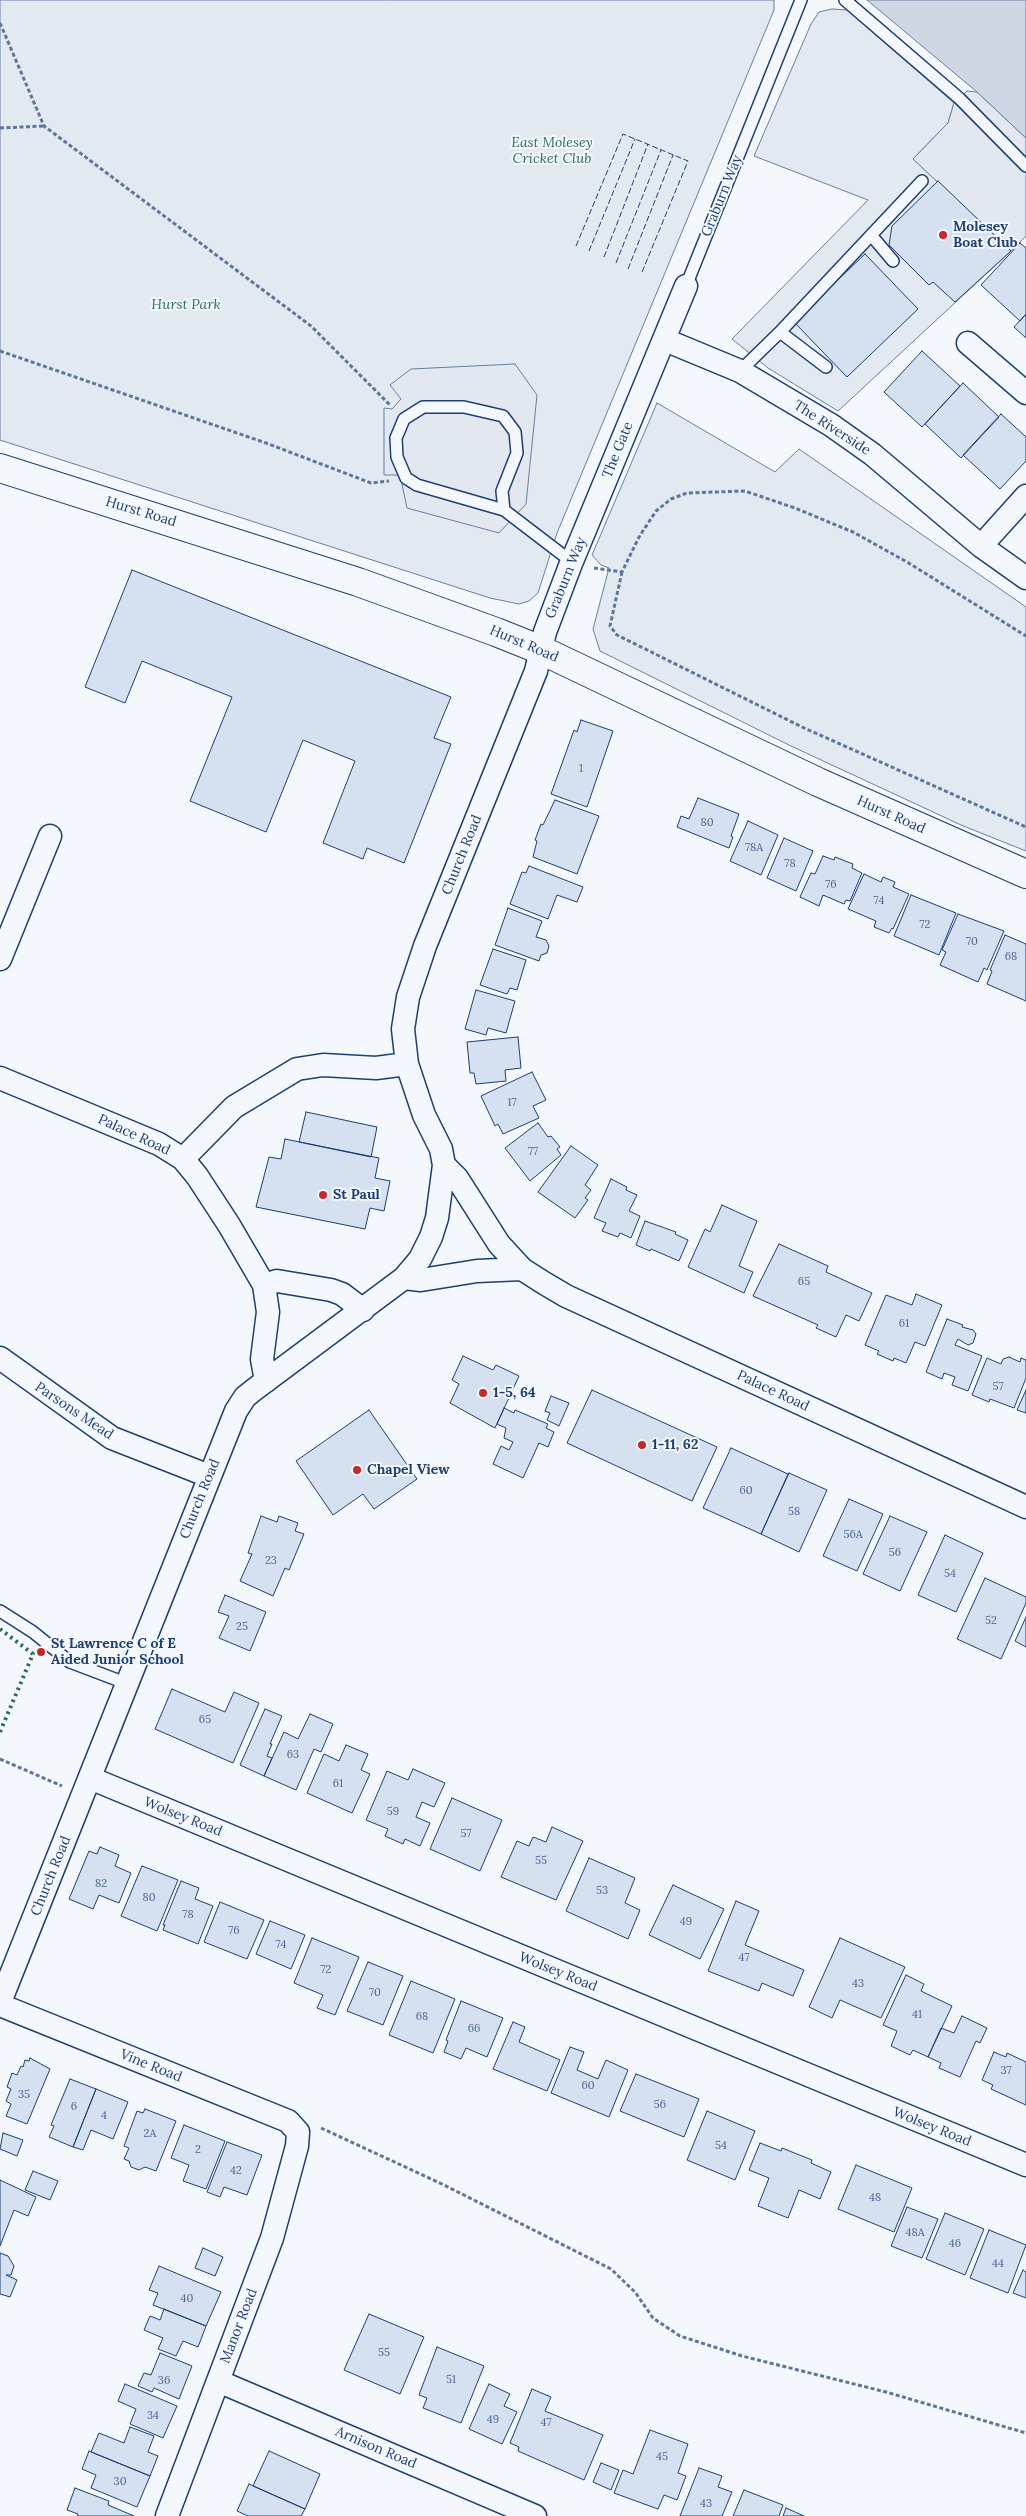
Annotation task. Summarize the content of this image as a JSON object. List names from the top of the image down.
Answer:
{
  "streets": {
    "main road": ["Hurst Road"],
    "street": [
      "Graburn Way",
      "The Riverside",
      "The Gate",
      "Church Road",
      "Palace Road",
      "Parsons Mead",
      "Wolsey Road",
      "Vine Road",
      "Manor Road",
      "Arnison Road"
    ]
  },
  "crossings": [
    ["Graburn Way", "The Riverside"],
    ["Graburn Way", "The Gate"],
    ["Graburn Way", "Hurst Road"],
    ["Graburn Way", "Church Road"],
    ["Hurst Road", "Church Road"],
    ["Church Road", "Palace Road"],
    ["Church Road", "Parsons Mead"],
    ["Church Road", "Wolsey Road"],
    ["Church Road", "Vine Road"],
    ["Vine Road", "Manor Road"],
    ["Manor Road", "Arnison Road"]
  ],
  "parks": ["East Molesey Cricket Club", "Hurst Park"],
  "places": [
    "Molesey Boat Club",
    "St Paul",
    "1-5, 64",
    "1-11, 62",
    "Chapel View",
    "St Lawrence C of E Aided Junior School"
  ],
  "house_numbers": [
    "1",
    "80",
    "78A",
    "78",
    "76",
    "74",
    "72",
    "70",
    "68",
    "17",
    "77",
    "65",
    "61",
    "57",
    "60",
    "58",
    "56A",
    "56",
    "23",
    "54",
    "52",
    "25",
    "65",
    "63",
    "61",
    "59",
    "57",
    "55",
    "82",
    "53",
    "80",
    "78",
    "49",
    "76",
    "74",
    "47",
    "72",
    "43",
    "70",
    "41",
    "68",
    "66",
    "37",
    "60",
    "35",
    "56",
    "6",
    "4",
    "2A",
    "54",
    "2",
    "42",
    "48",
    "48A",
    "46",
    "44",
    "40",
    "55",
    "51",
    "36",
    "34",
    "49",
    "47",
    "45",
    "30",
    "43"
  ]
}
